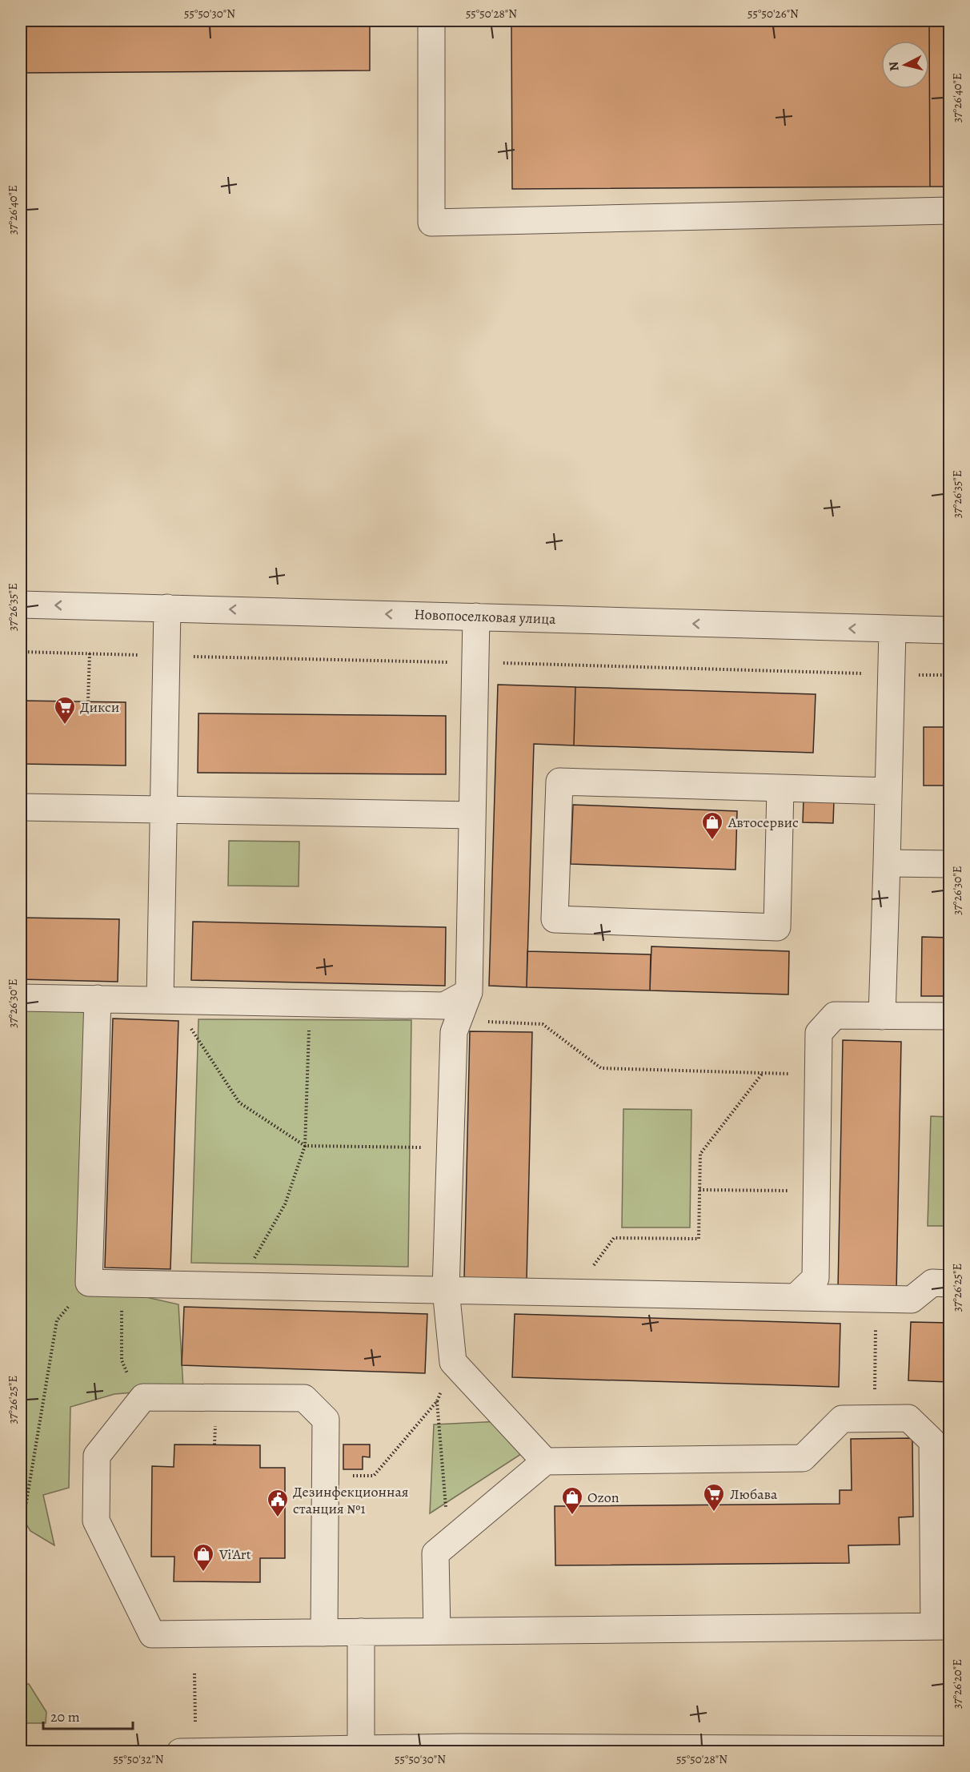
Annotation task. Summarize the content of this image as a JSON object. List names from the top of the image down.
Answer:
{
  "streets": {
    "street": ["Новопоселковая улица"]
  },
  "places": {
    "supermarket": ["Дикси", "Любава"],
    "shop": ["Автосервис", "Ozon", "Vi'Art"],
    "public building": ["Дезинфекционная станция №1"]
  },
  "scale_bar": "20 m",
  "north": "left",
  "coordinates": [
    "55°50'30\"N",
    "55°50'28\"N",
    "55°50'26\"N",
    "37°26'40\"E",
    "37°26'35\"E",
    "37°26'30\"E",
    "37°26'25\"E",
    "37°26'20\"E",
    "55°50'32\"N"
  ]
}
